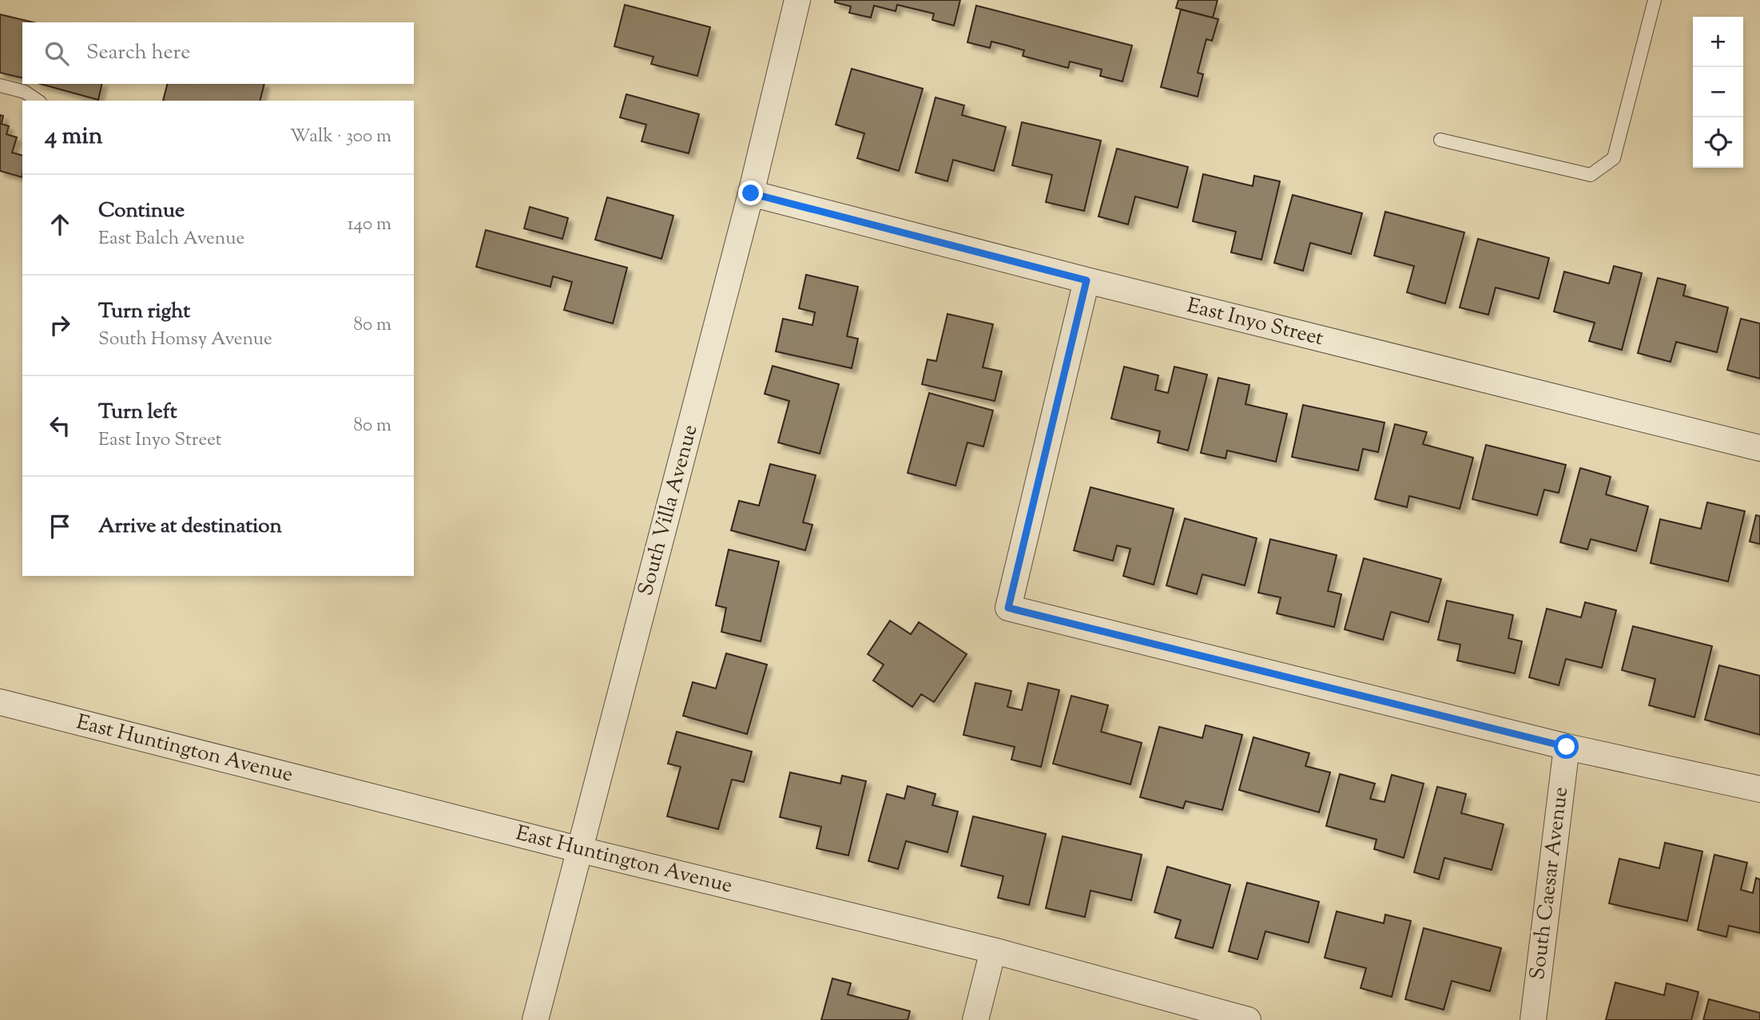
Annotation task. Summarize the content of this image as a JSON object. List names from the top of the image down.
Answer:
{
  "streets": {
    "street": [
      "East Inyo Street",
      "South Villa Avenue",
      "East Huntington Avenue",
      "South Caesar Avenue"
    ]
  },
  "crossings": [
    ["East Inyo Street", "South Villa Avenue"],
    ["South Villa Avenue", "East Huntington Avenue"]
  ],
  "page": {
    "map_buttons": ["+", "−"],
    "search": "Search here",
    "heading": ["4 min", "Walk · 300 m"],
    "list": [
      ["Continue", "East Balch Avenue", "140 m"],
      ["Turn right", "South Homsy Avenue", "80 m"],
      ["Turn left", "East Inyo Street", "80 m"],
      "Arrive at destination"
    ]
  }
}
